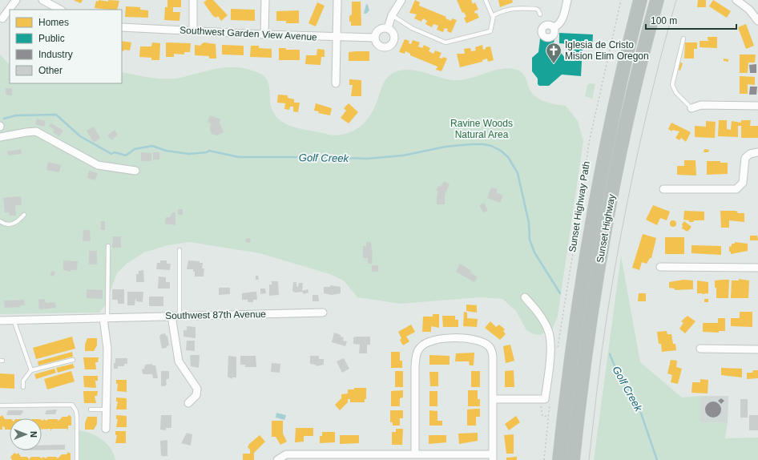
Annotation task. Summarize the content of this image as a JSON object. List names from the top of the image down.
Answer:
{
  "streets": {
    "highway": ["Sunset Highway"],
    "street": ["Southwest Garden View Avenue", "Southwest 87th Avenue"],
    "path": ["Sunset Highway Path"]
  },
  "water": ["Golf Creek"],
  "parks": ["Ravine Woods Natural Area"],
  "places": {
    "church": ["Iglesia de Cristo Mision Elim Oregon"]
  },
  "legend": [
    "Homes",
    "Public",
    "Industry",
    "Other"
  ],
  "scale_bar": "100 m",
  "north": "right"
}
